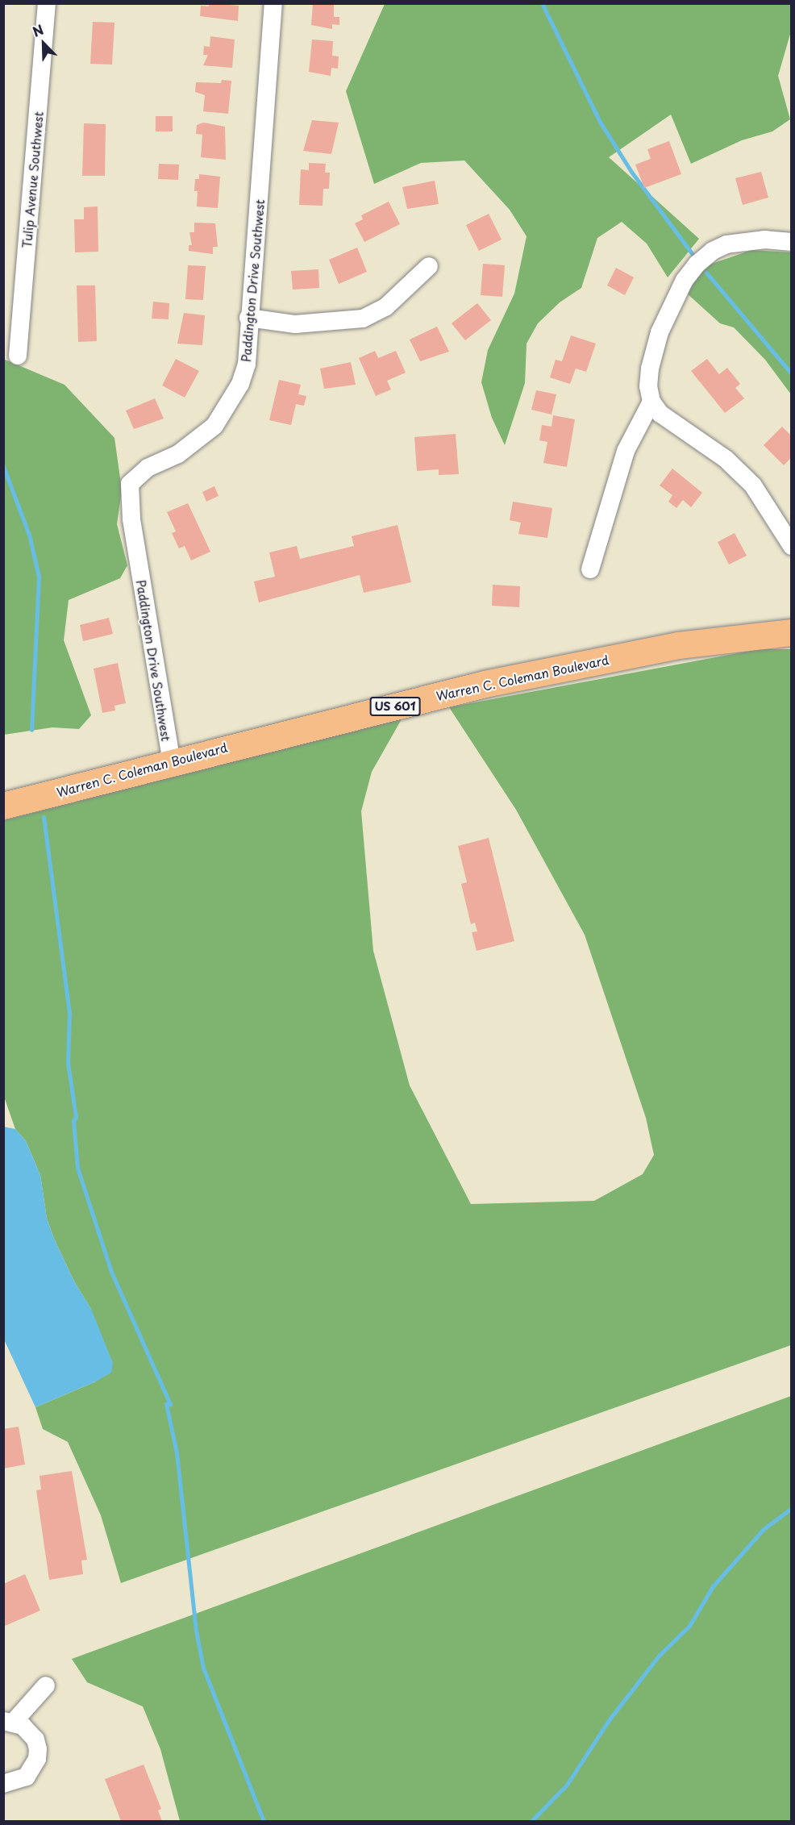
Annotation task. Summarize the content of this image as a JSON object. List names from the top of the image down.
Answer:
{
  "streets": {
    "highway": ["Warren C. Coleman Boulevard", "US 601"],
    "street": ["Tulip Avenue Southwest", "Paddington Drive Southwest"]
  },
  "crossings": [
    ["Paddington Drive Southwest", "Warren C. Coleman Boulevard"]
  ],
  "north": "top left"
}
